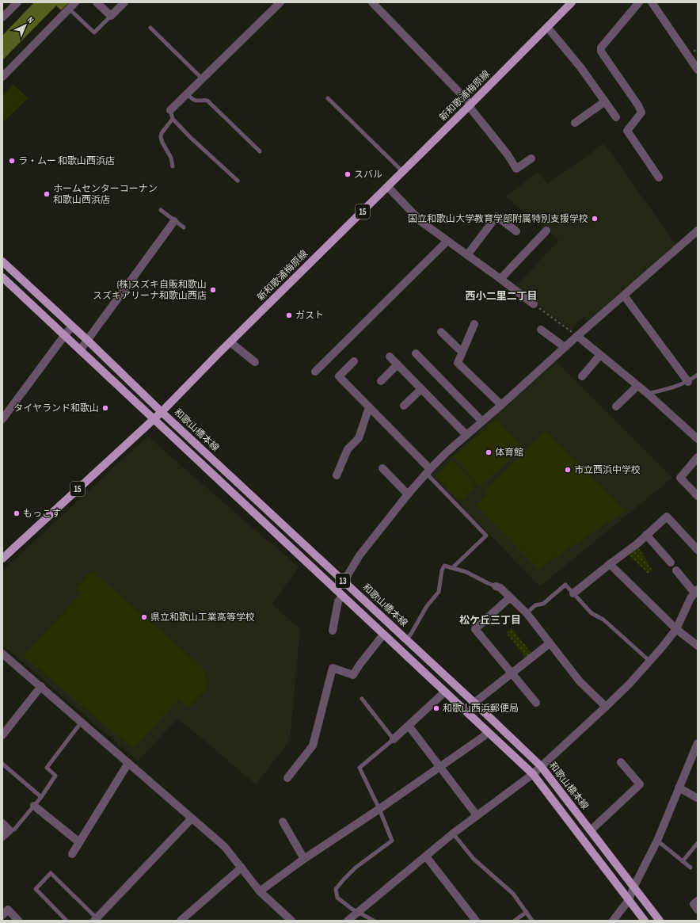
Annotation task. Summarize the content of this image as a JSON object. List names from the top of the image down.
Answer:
{
  "streets": {
    "main road": [
      "新和歌浦梅原線",
      "15",
      "和歌山橋本線",
      "13"
    ]
  },
  "crossings": [
    ["新和歌浦梅原線", "和歌山橋本線"],
    ["新和歌浦梅原線", "13"]
  ],
  "districts": ["西小二里二丁目", "松ケ丘三丁目"],
  "places": [
    "ラ・ムー 和歌山西浜店",
    "スバル",
    "ホームセンターコーナン 和歌山西浜店",
    "国立和歌山大学教育学部附属特別支援学校",
    "(株)スズキ自販和歌山 スズキアリーナ和歌山西店",
    "ガスト",
    "タイヤランド和歌山",
    "体育館",
    "市立西浜中学校",
    "もっこす",
    "県立和歌山工業高等学校",
    "和歌山西浜郵便局"
  ],
  "north": "top right"
}
